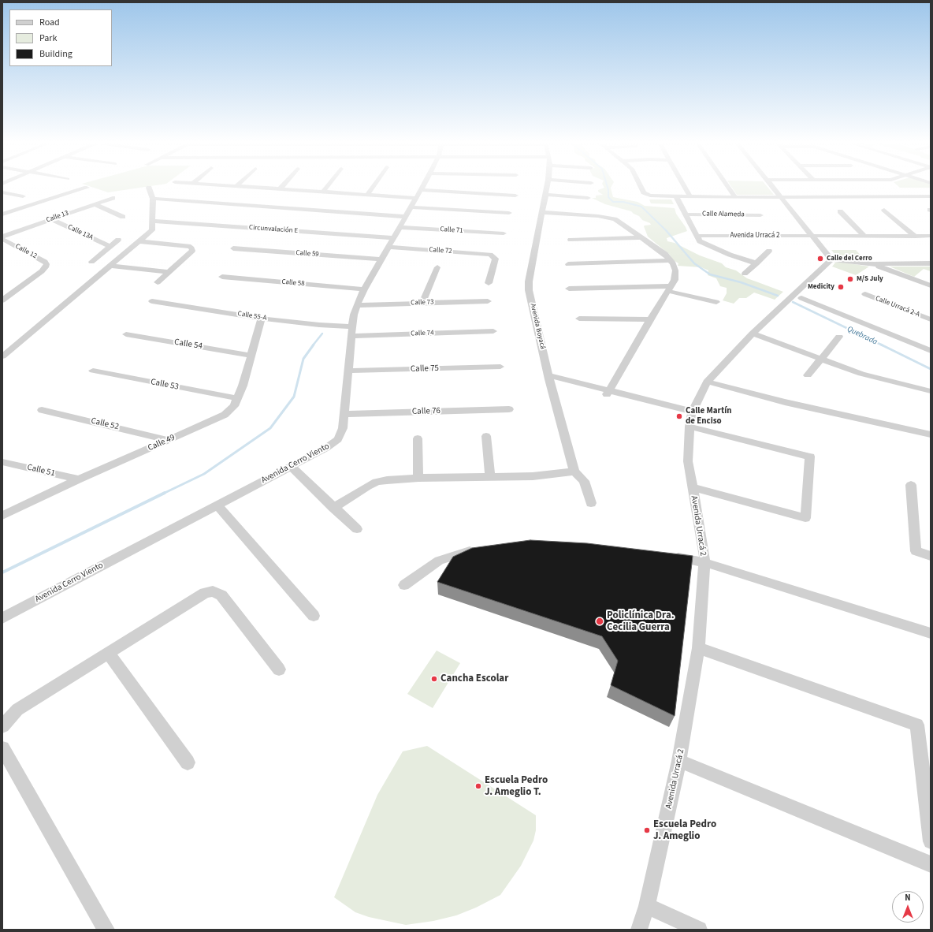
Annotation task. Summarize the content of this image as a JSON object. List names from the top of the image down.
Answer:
{
  "streets": {
    "street": [
      "Calle Alameda",
      "Calle 13",
      "Circunvalación E",
      "Calle 71",
      "Calle 13A",
      "Avenida Urracá 2",
      "Calle 72",
      "Calle 12",
      "Calle 59",
      "Calle 58",
      "Calle 73",
      "Calle Urracá 2-A",
      "Calle 55-A",
      "Avenida Boyacá",
      "Calle 74",
      "Calle 54",
      "Calle 75",
      "Calle 53",
      "Calle 76",
      "Calle 52",
      "Calle 49",
      "Avenida Cerro Viento",
      "Calle 51"
    ]
  },
  "crossings": [
    ["Calle 13", "Calle 13A"],
    ["Calle 13", "Calle 12"],
    ["Circunvalación E", "Avenida Cerro Viento"],
    ["Calle 71", "Avenida Cerro Viento"],
    ["Calle 72", "Avenida Cerro Viento"],
    ["Calle 59", "Avenida Cerro Viento"],
    ["Calle 58", "Avenida Cerro Viento"],
    ["Calle 73", "Avenida Cerro Viento"],
    ["Calle 55-A", "Calle 49"],
    ["Calle 55-A", "Avenida Cerro Viento"],
    ["Calle 74", "Avenida Cerro Viento"],
    ["Calle 54", "Calle 49"],
    ["Calle 75", "Avenida Cerro Viento"],
    ["Calle 53", "Calle 49"],
    ["Calle 76", "Avenida Cerro Viento"],
    ["Calle 52", "Calle 49"],
    ["Calle 49", "Calle 51"]
  ],
  "water": ["Quebrada"],
  "places": [
    "Calle del Cerro",
    "M/S July",
    "Medicity",
    "Calle Martín de Enciso",
    "Policlínica Dra. Cecilia Guerra",
    "Cancha Escolar",
    "Escuela Pedro J. Ameglio T.",
    "Escuela Pedro J. Ameglio"
  ],
  "legend": ["Road", "Park", "Building"],
  "north": "top"
}
